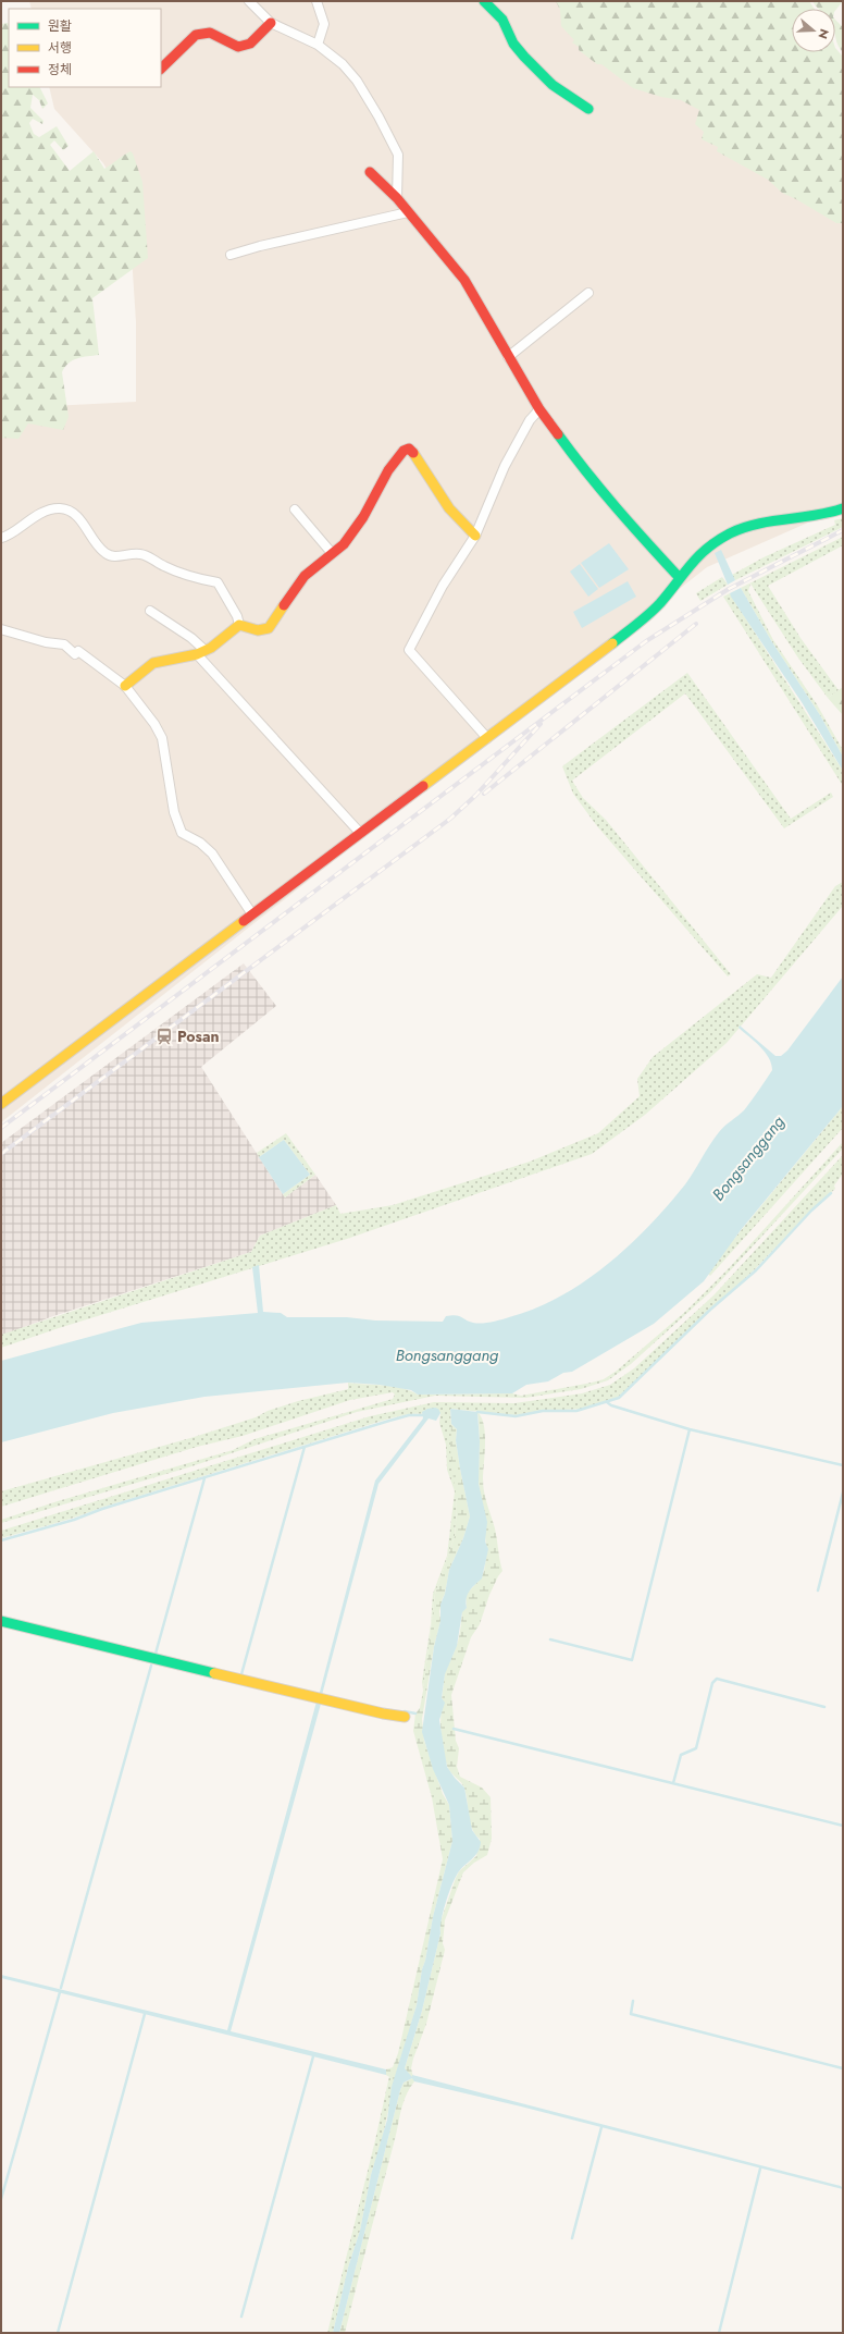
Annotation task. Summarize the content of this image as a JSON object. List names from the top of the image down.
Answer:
{
  "water": ["Bongsanggang"],
  "places": {
    "station": ["Posan"]
  },
  "legend": ["원활", "서행", "정체"],
  "north": "right"
}
